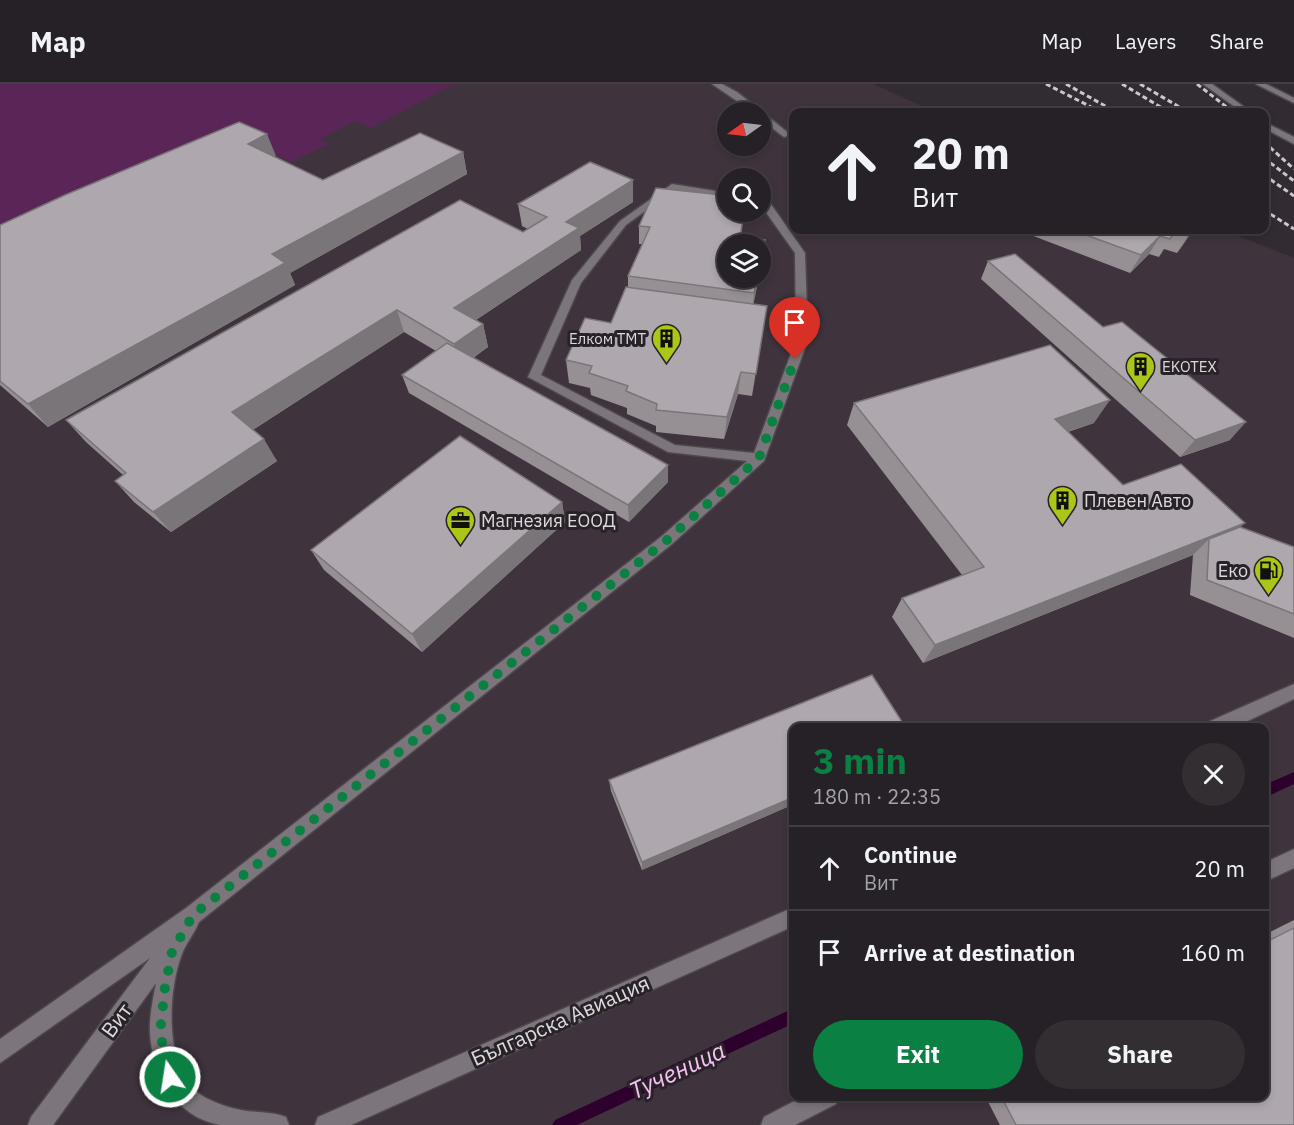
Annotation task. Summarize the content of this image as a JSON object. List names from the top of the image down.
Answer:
{
  "streets": {
    "street": ["Вит", "Българска Авиация"]
  },
  "water": ["Тученица"],
  "places": {
    "building": ["Елком ТМТ", "EKOTEX", "Плевен Авто"],
    "office": ["Магнезия ЕООД"],
    "fuel station": ["Еко"]
  },
  "north": "left",
  "page": {
    "header": "Map",
    "nav": ["Map", "Layers", "Share"],
    "turn": ["20 m", "Вит"],
    "heading": ["3 min", "180 m · 22:35"],
    "list": [
      {
        "name": "Continue",
        "note": "Вит",
        "value": "20 m"
      },
      {
        "name": "Arrive at destination",
        "value": "160 m"
      }
    ],
    "buttons": ["Exit", "Share"]
  }
}
